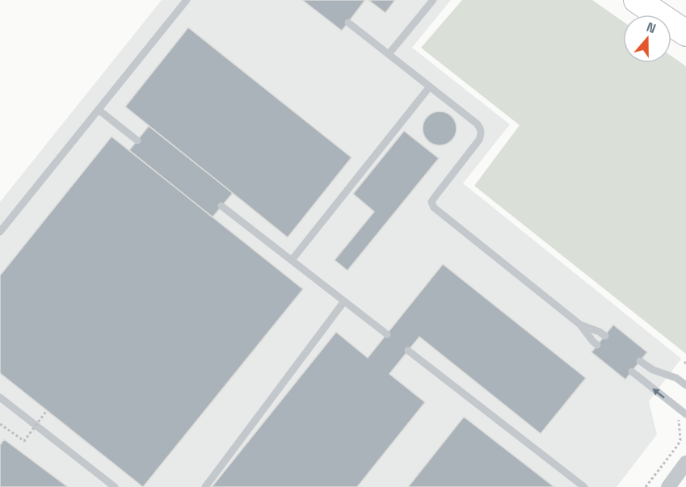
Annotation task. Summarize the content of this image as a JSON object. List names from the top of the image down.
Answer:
{
  "north": "top"
}
